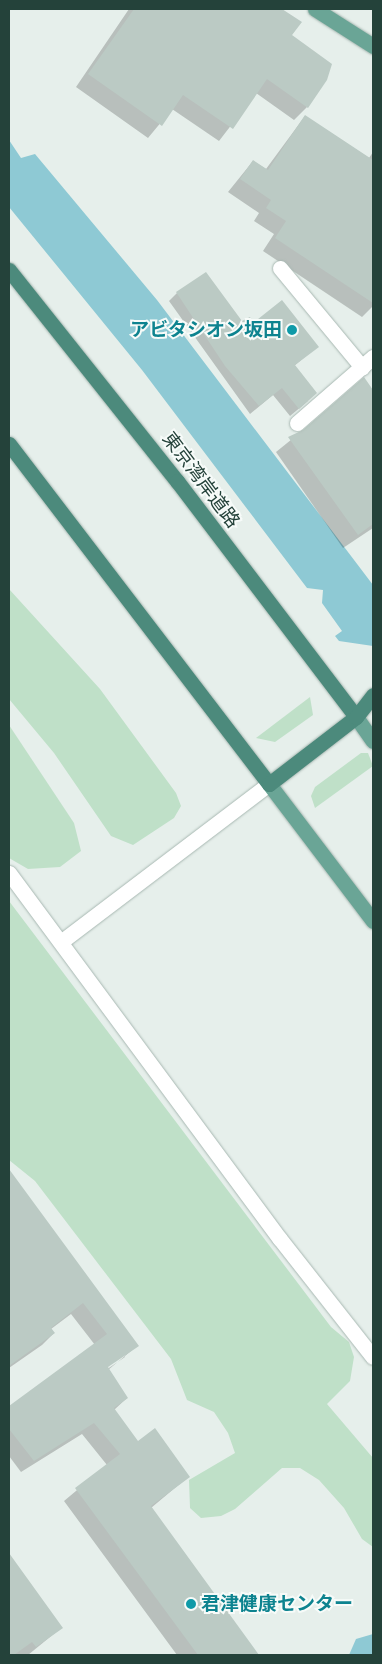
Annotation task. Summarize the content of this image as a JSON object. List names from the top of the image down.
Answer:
{
  "streets": {
    "highway": ["東京湾岸道路"]
  },
  "places": ["アビタシオン坂田", "君津健康センター"]
}
